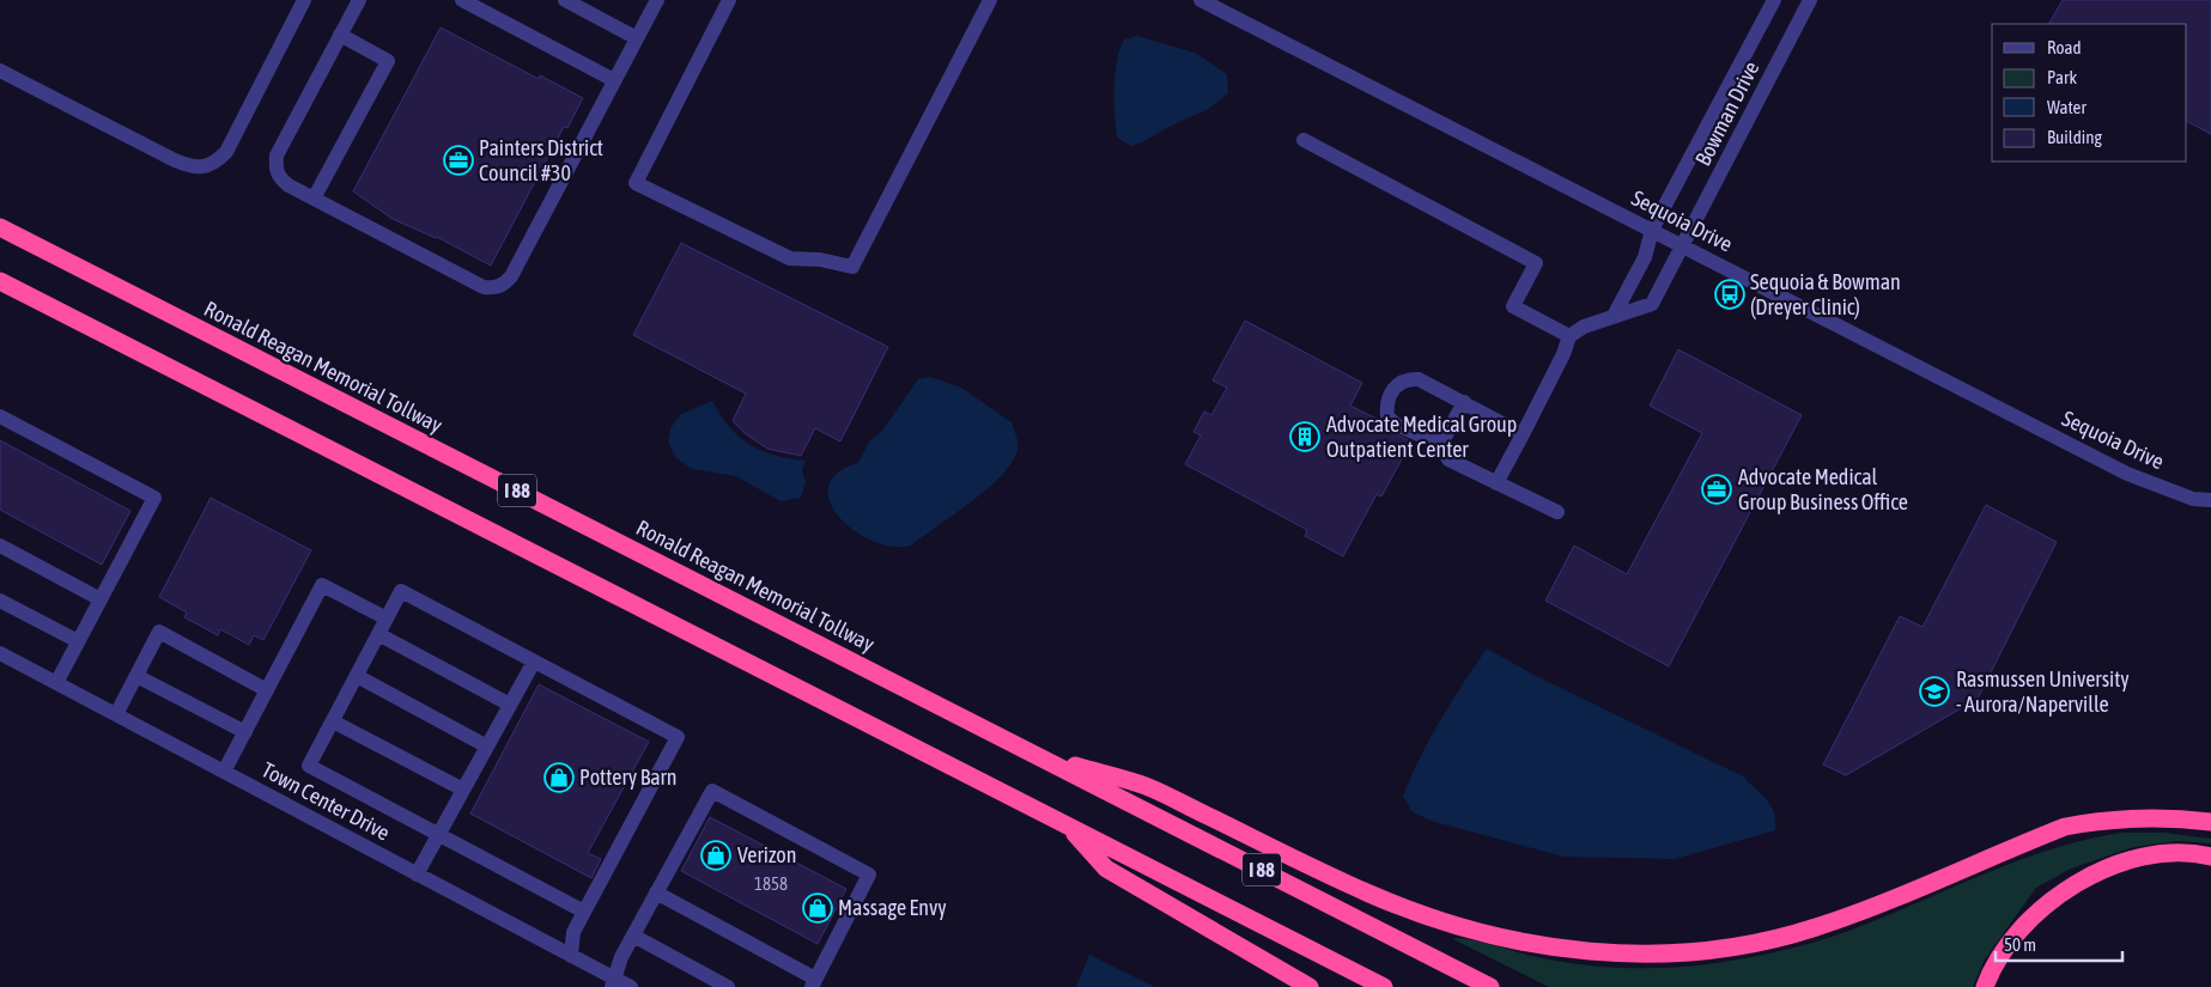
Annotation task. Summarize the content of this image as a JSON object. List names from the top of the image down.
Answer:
{
  "streets": {
    "highway": ["Ronald Reagan Memorial Tollway", "I 88"],
    "street": ["Bowman Drive", "Sequoia Drive", "Town Center Drive"]
  },
  "crossings": [
    ["Bowman Drive", "Sequoia Drive"]
  ],
  "places": {
    "office": ["Painters District Council #30", "Advocate Medical Group Business Office"],
    "bus stop": ["Sequoia & Bowman (Dreyer Clinic)"],
    "building": ["Advocate Medical Group Outpatient Center"],
    "school or university": ["Rasmussen University - Aurora/Naperville"],
    "shop": ["Pottery Barn", "Verizon", "Massage Envy"]
  },
  "house_numbers": ["1858"],
  "legend": [
    "Road",
    "Park",
    "Water",
    "Building"
  ],
  "scale_bar": "50 m"
}
